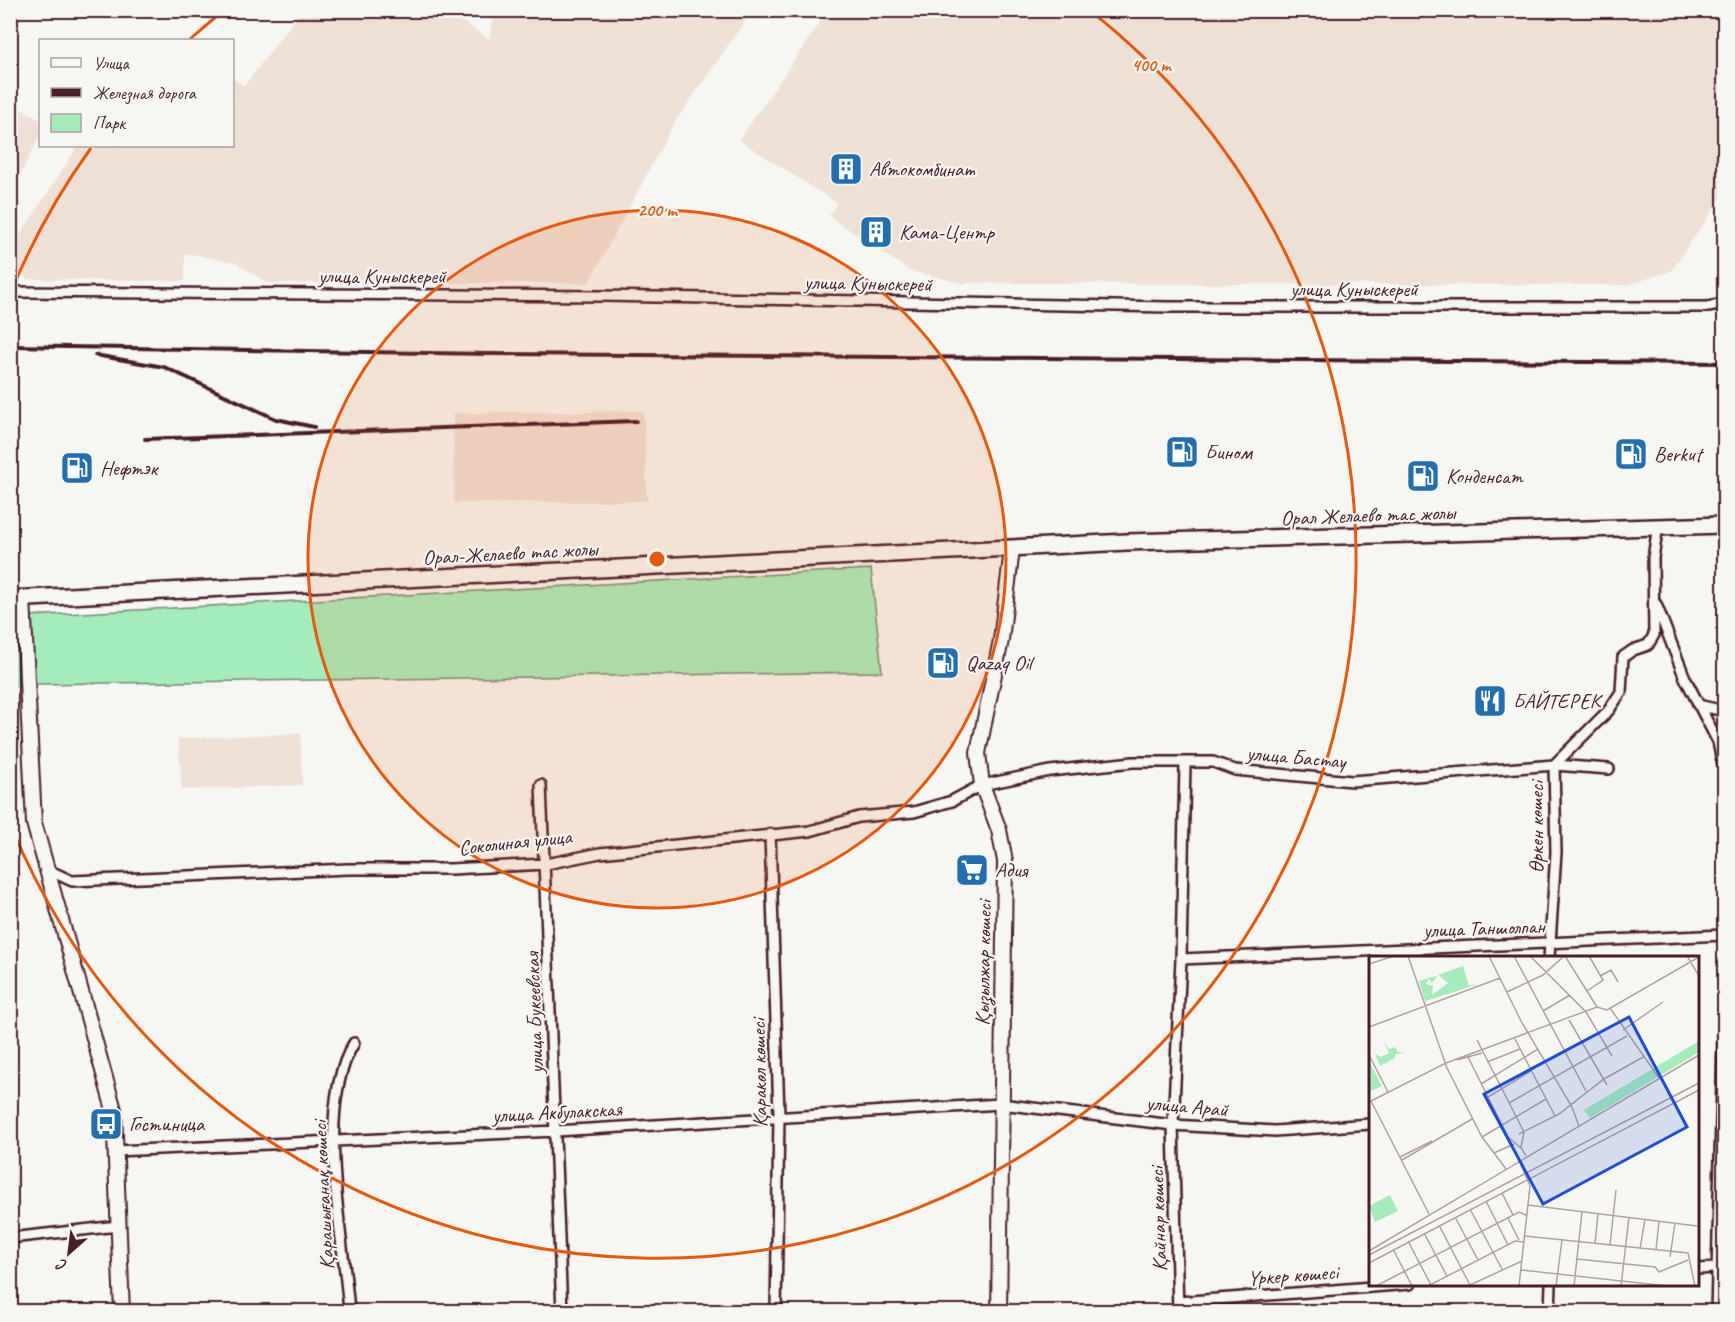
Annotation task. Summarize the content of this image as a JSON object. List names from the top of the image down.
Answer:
{
  "streets": {
    "main road": ["Орал Желаево тас жолы", "Орал-Желаево тас жолы"],
    "street": [
      "улица Куныскерей",
      "улица Бастау",
      "Өркен көшесі",
      "Соколиная улица",
      "улица Таншолпан",
      "Қызылжар көшесі",
      "улица Букеевская",
      "Қаракөл көшесі",
      "улица Арай",
      "улица Акбулакская",
      "Қарашығанақ көшесі",
      "Қайнар көшесі",
      "Үркер көшесі"
    ]
  },
  "crossings": [
    ["Орал Желаево тас жолы", "Орал-Желаево тас жолы"],
    ["Орал Желаево тас жолы", "Қызылжар көшесі"],
    ["Орал-Желаево тас жолы", "Қызылжар көшесі"],
    ["улица Бастау", "Өркен көшесі"],
    ["улица Бастау", "Соколиная улица"],
    ["улица Бастау", "Қызылжар көшесі"],
    ["улица Бастау", "Қайнар көшесі"],
    ["Өркен көшесі", "улица Таншолпан"],
    ["Соколиная улица", "Қызылжар көшесі"],
    ["Соколиная улица", "улица Букеевская"],
    ["Соколиная улица", "Қаракөл көшесі"],
    ["улица Таншолпан", "Қайнар көшесі"],
    ["Қызылжар көшесі", "улица Арай"],
    ["Қызылжар көшесі", "улица Акбулакская"],
    ["улица Букеевская", "улица Акбулакская"],
    ["Қаракөл көшесі", "улица Акбулакская"],
    ["улица Арай", "улица Акбулакская"],
    ["улица Арай", "Қайнар көшесі"],
    ["улица Акбулакская", "Қарашығанақ көшесі"],
    ["Қайнар көшесі", "Үркер көшесі"]
  ],
  "places": {
    "building": ["Автокомбинат", "Кама-Центр"],
    "fuel station": [
      "Бином",
      "Berkut",
      "Нефтэк",
      "Конденсат",
      "Qazaq Oil"
    ],
    "restaurant": ["БАЙТЕРЕК"],
    "supermarket": ["Адия"],
    "bus stop": ["Гостиница"]
  },
  "legend": ["Улица", "Железная дорога", "Парк"],
  "north": "bottom left",
  "rings": ["400 m", "200 m"]
}
